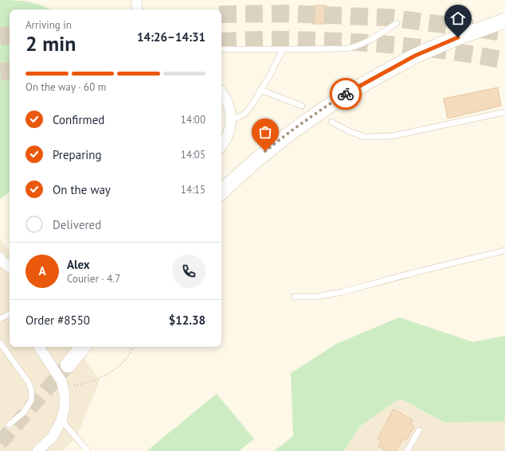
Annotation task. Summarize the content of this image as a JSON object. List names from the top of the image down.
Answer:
{
  "page": {
    "heading": ["2 min", "Arriving in", "14:26–14:31"],
    "panel": [
      "Alex",
      "Courier · 4.7",
      "Order #8550",
      "$12.38"
    ],
    "bar": "On the way · 60 m",
    "list": [
      ["Confirmed", "14:00"],
      ["Preparing", "14:05"],
      ["On the way", "14:15"],
      "Delivered"
    ],
    "round": "A"
  }
}
